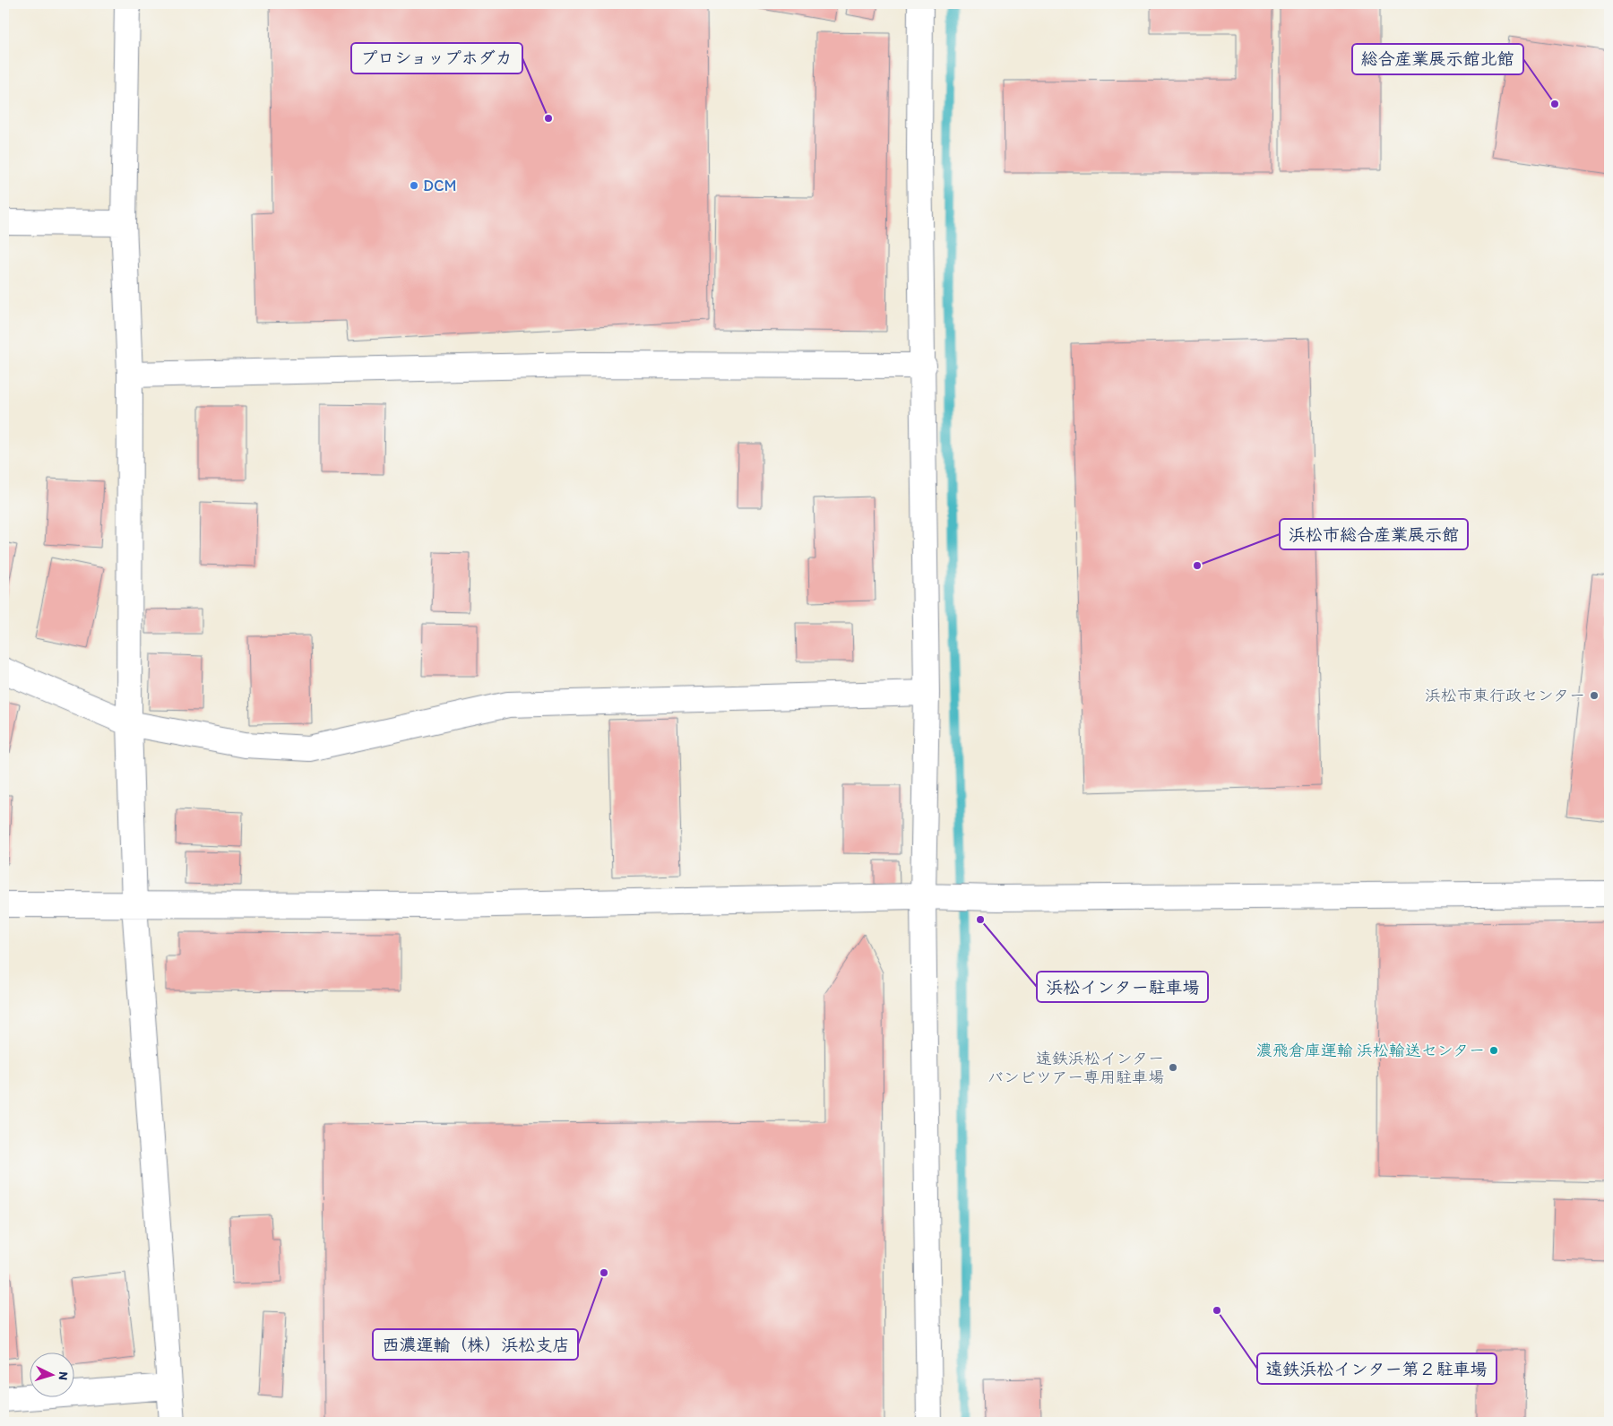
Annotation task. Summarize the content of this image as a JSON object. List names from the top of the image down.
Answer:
{
  "places": [
    "総合産業展示館北館",
    "プロショップホダカ",
    "DCM",
    "浜松市総合産業展示館",
    "浜松市東行政センター",
    "浜松インター駐車場",
    "濃飛倉庫運輸 浜松輸送センター",
    "遠鉄浜松インター バンビツアー専用駐車場",
    "西濃運輸（株）浜松支店",
    "遠鉄浜松インター第２駐車場"
  ],
  "north": "right"
}
